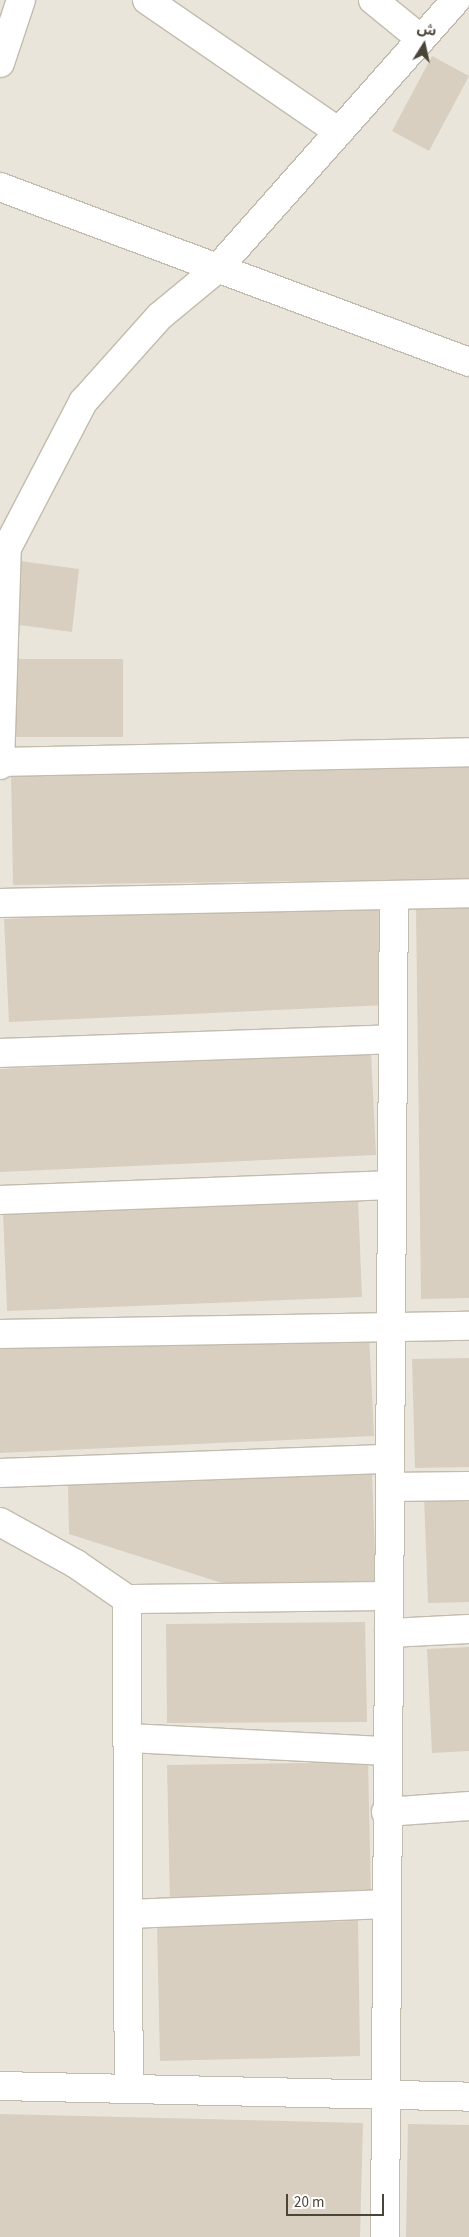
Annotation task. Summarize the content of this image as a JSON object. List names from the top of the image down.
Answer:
{
  "scale_bar": "20 m",
  "north": "top"
}
